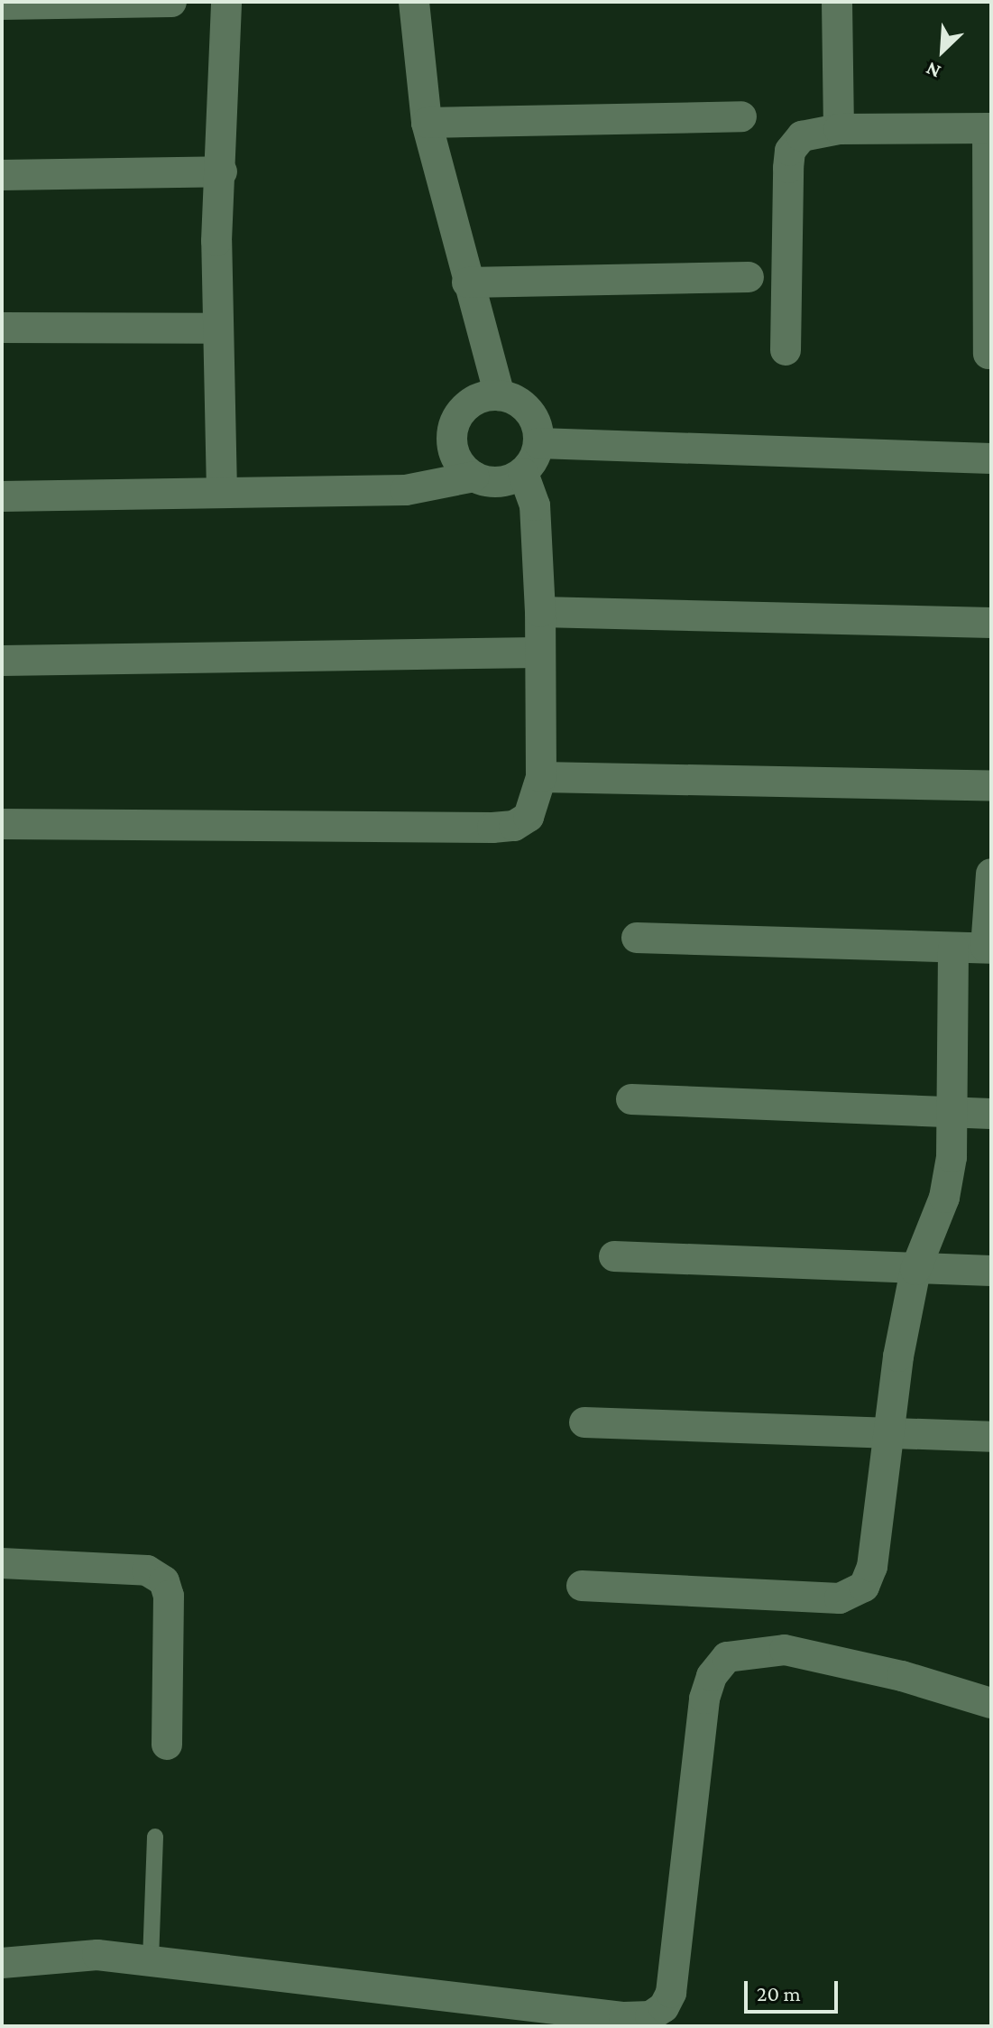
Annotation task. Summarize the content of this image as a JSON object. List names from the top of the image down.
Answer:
{
  "scale_bar": "20 m",
  "north": "bottom left"
}
